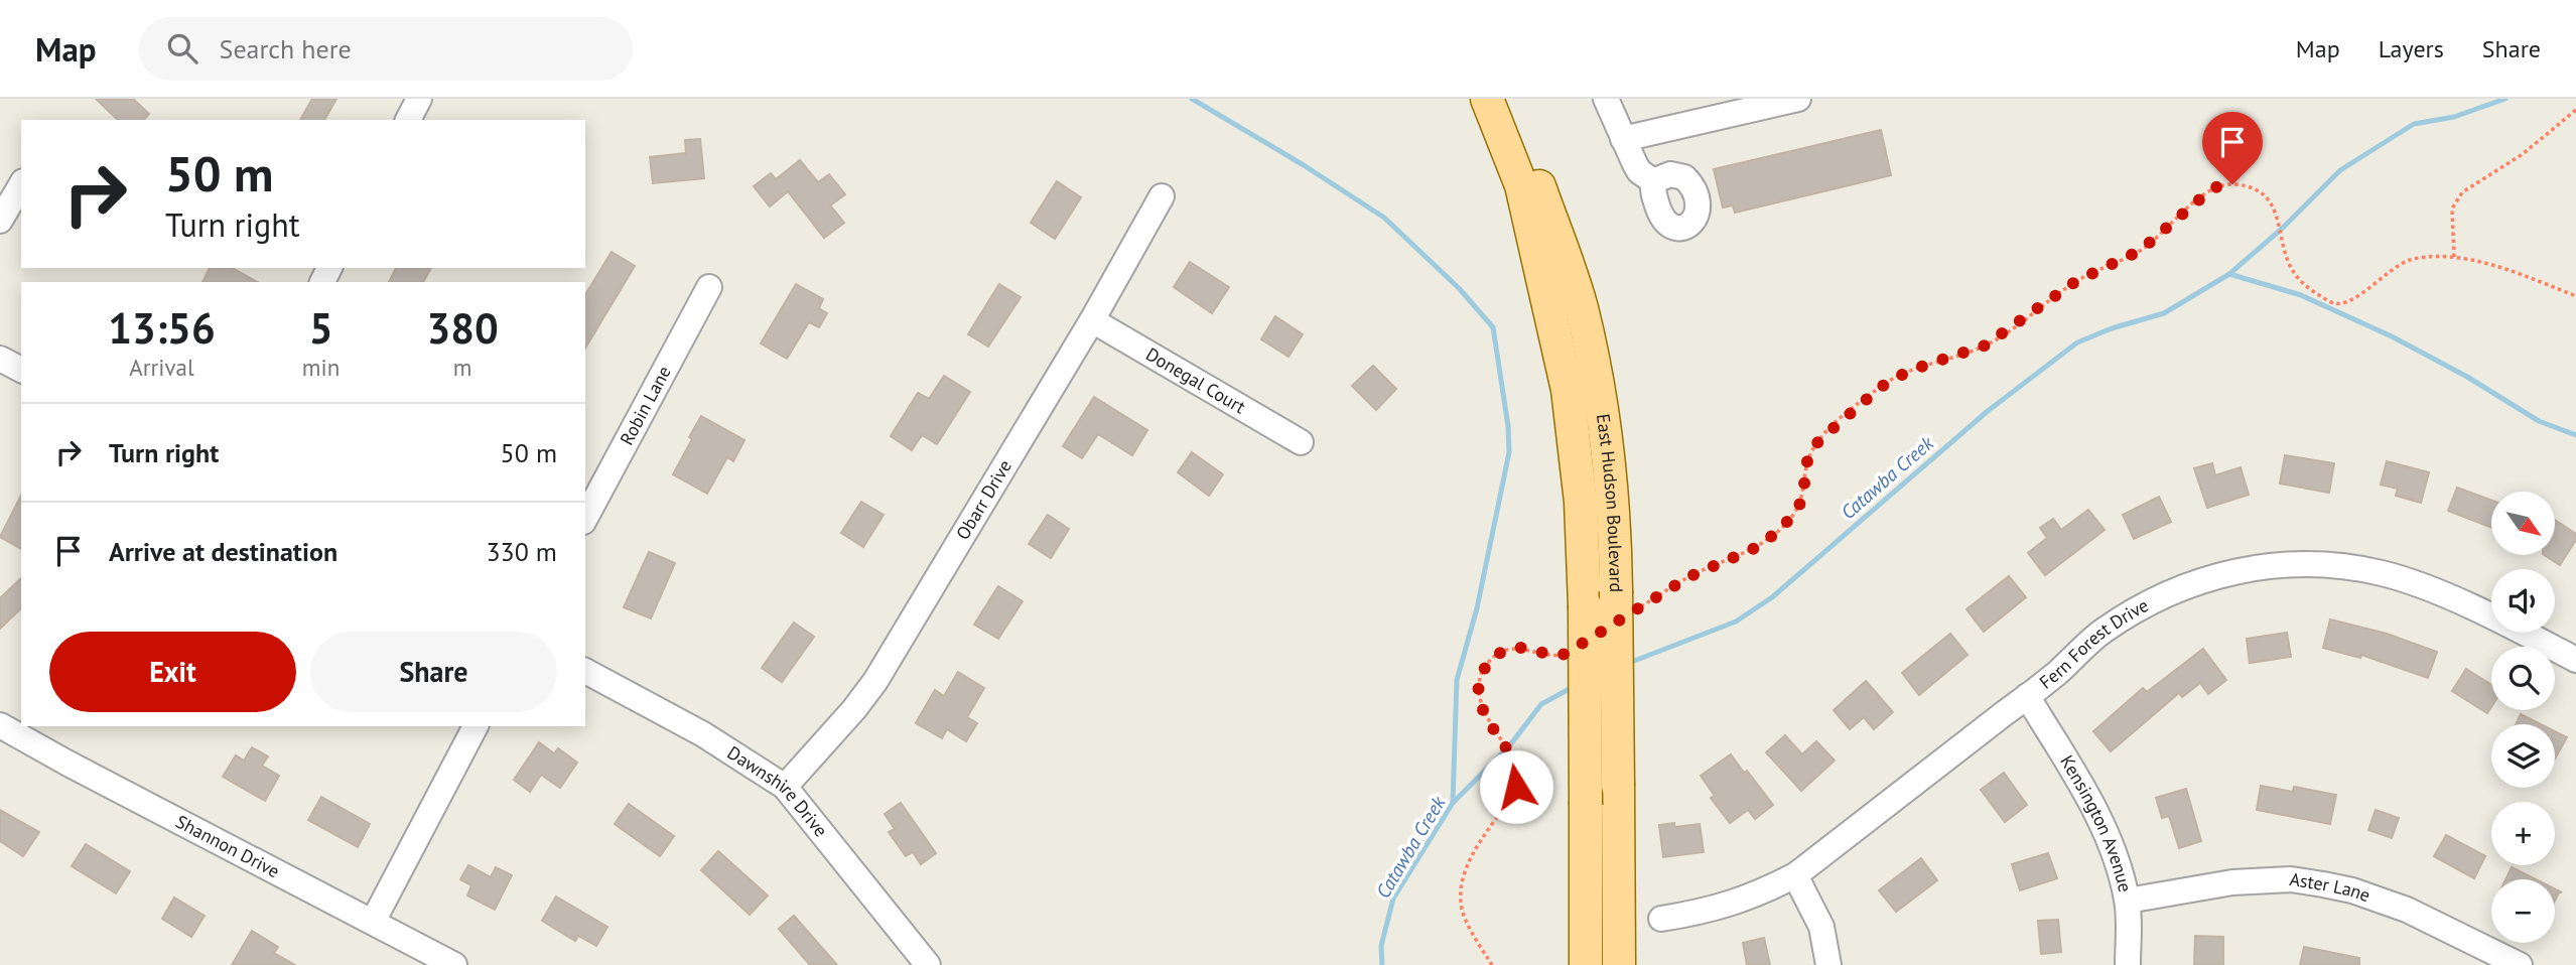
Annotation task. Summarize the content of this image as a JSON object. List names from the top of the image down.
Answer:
{
  "streets": {
    "main road": ["East Hudson Boulevard"],
    "street": [
      "Donegal Court",
      "Robin Lane",
      "Obarr Drive",
      "Fern Forest Drive",
      "Dawnshire Drive",
      "Kensington Avenue",
      "Shannon Drive",
      "Aster Lane"
    ]
  },
  "crossings": [
    ["Donegal Court", "Obarr Drive"],
    ["Obarr Drive", "Dawnshire Drive"],
    ["Fern Forest Drive", "Kensington Avenue"],
    ["Kensington Avenue", "Aster Lane"]
  ],
  "water": ["Catawba Creek"],
  "north": "bottom right",
  "page": {
    "header": "Map",
    "search": "Search here",
    "nav": ["Map", "Layers", "Share"],
    "turn": ["50 m", "Turn right"],
    "eta": [
      "13:56",
      "Arrival",
      "5",
      "min",
      "380",
      "m"
    ],
    "list": [
      {
        "name": "Turn right",
        "value": "50 m"
      },
      {
        "name": "Arrive at destination",
        "value": "330 m"
      }
    ],
    "map_buttons": ["+", "−"],
    "buttons": ["Exit", "Share"]
  }
}
